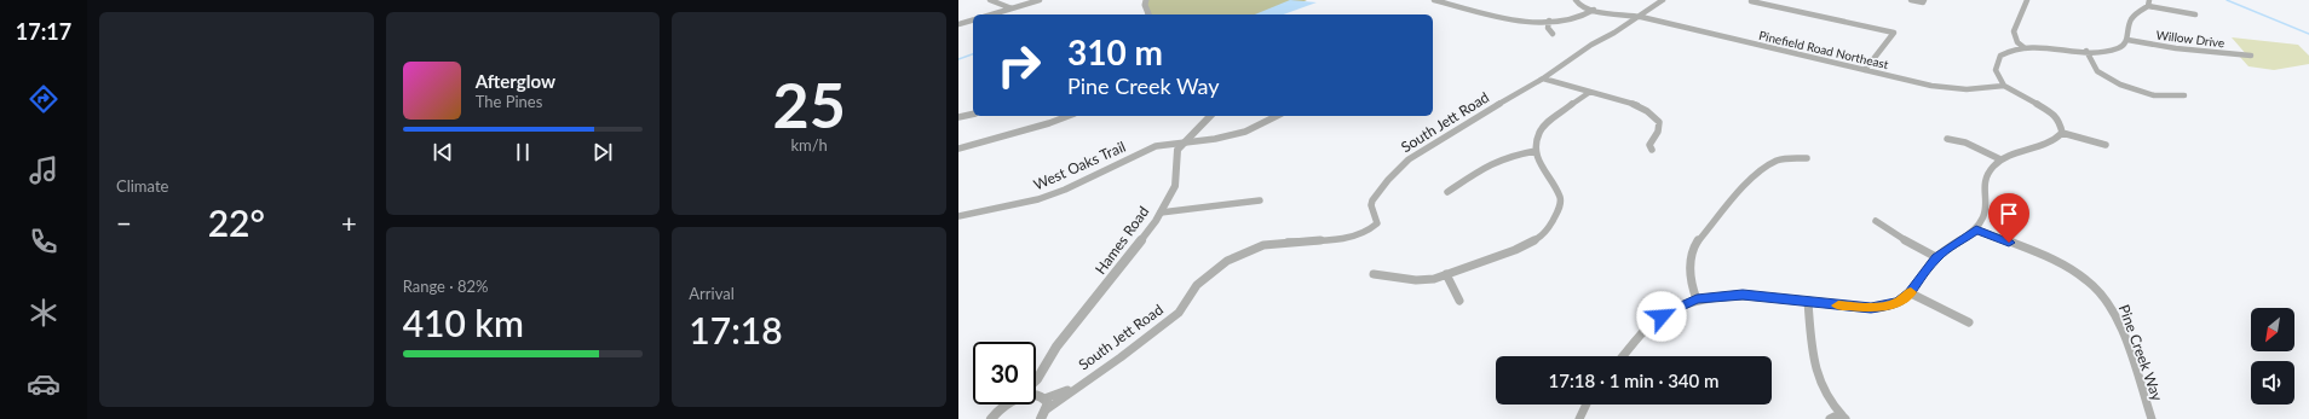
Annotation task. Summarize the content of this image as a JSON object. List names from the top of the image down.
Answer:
{
  "streets": {
    "street": [
      "Willow Drive",
      "Pinefield Road Northeast",
      "South Jett Road",
      "West Oaks Trail",
      "Hames Road",
      "Pine Creek Way"
    ]
  },
  "crossings": [
    ["Pinefield Road Northeast", "South Jett Road"],
    ["West Oaks Trail", "Hames Road"]
  ],
  "north": "bottom left",
  "page": {
    "tabs": "17:17",
    "tile": [
      "Climate",
      ["25", "km/h"],
      ["Range · 82%", "410 km"],
      ["Arrival", "17:18"]
    ],
    "turn": ["310 m", "Pine Creek Way"],
    "song": ["Afterglow", "The Pines"],
    "heat": ["−", "22°", "+"],
    "limit": "30",
    "trip": "17:18 · 1 min · 340 m"
  }
}
